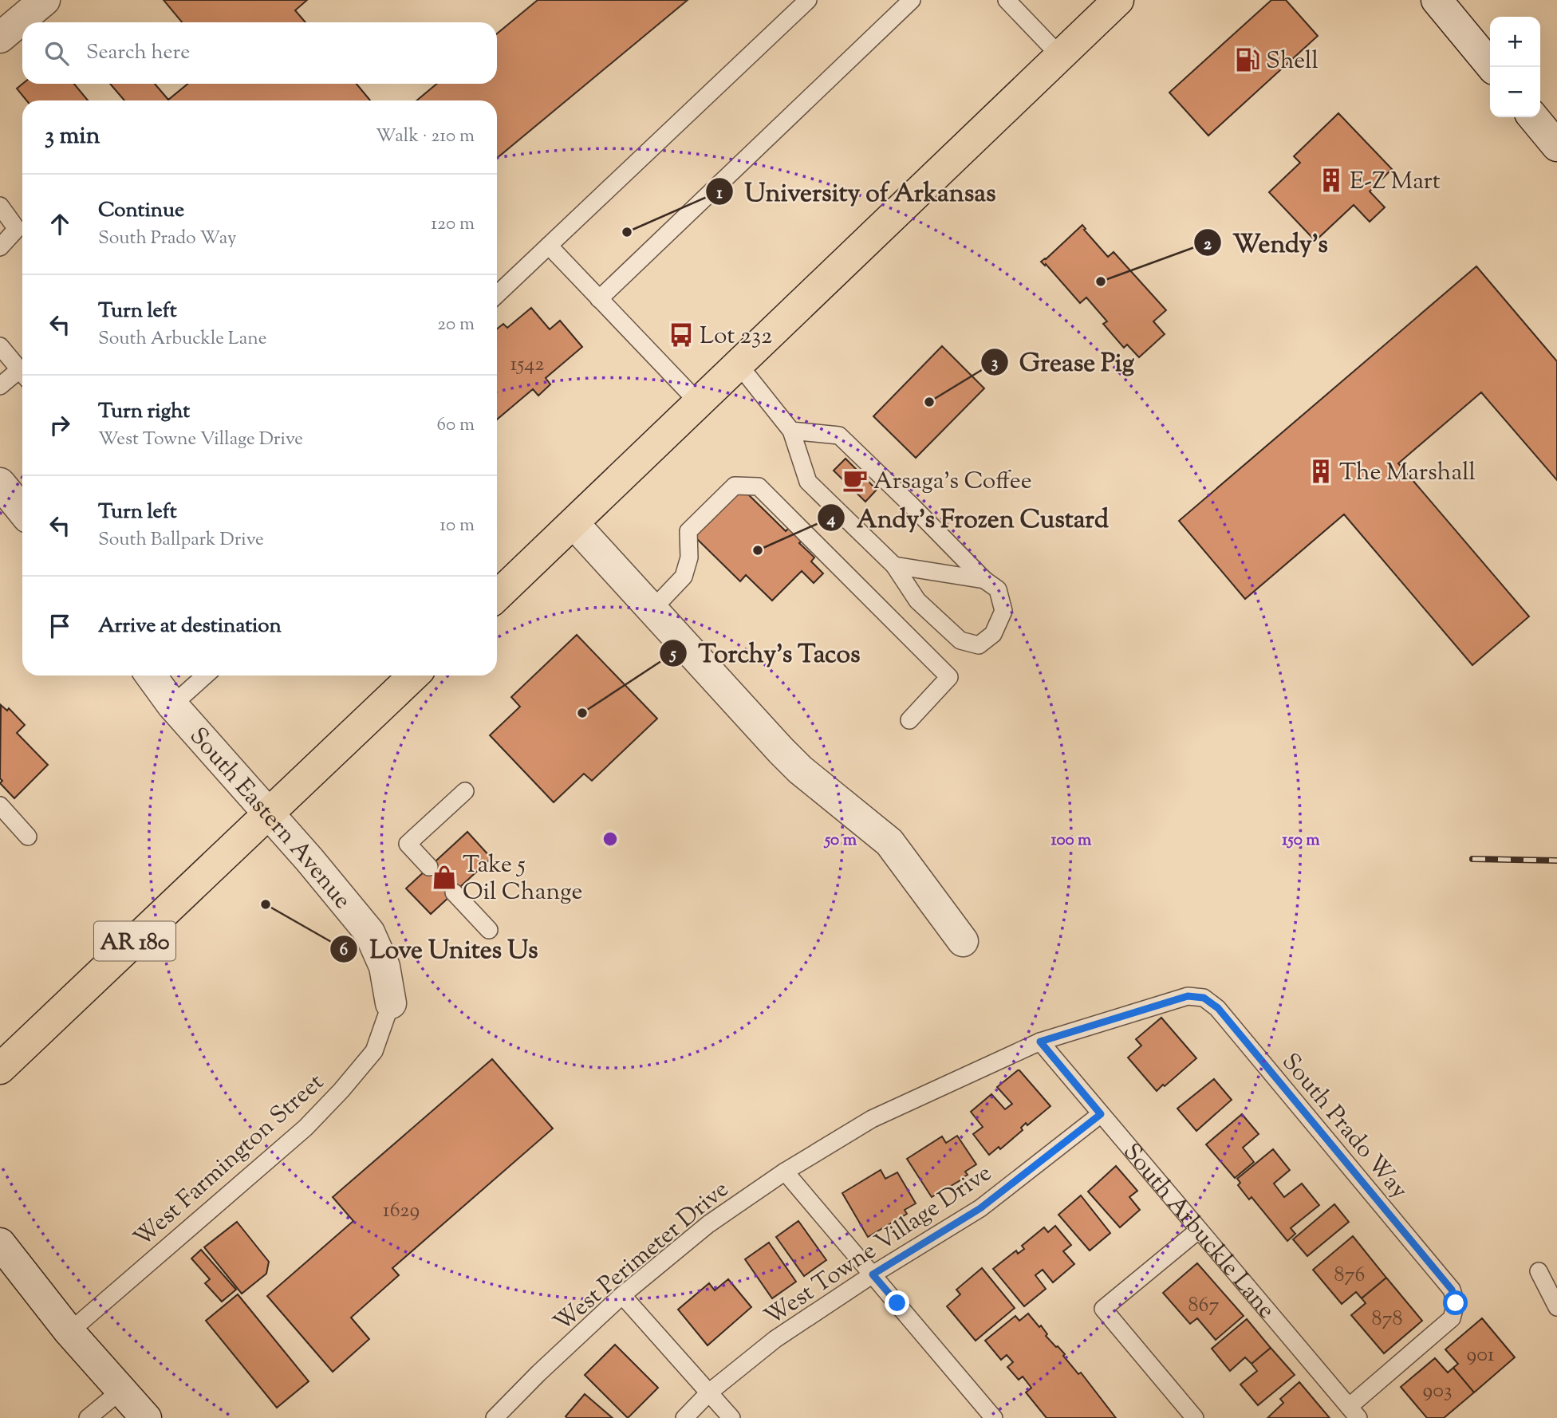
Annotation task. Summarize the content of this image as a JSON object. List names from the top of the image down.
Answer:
{
  "streets": {
    "main road": ["AR 180"],
    "street": ["South Eastern Avenue"],
    "lane": [
      "South Prado Way",
      "West Farmington Street",
      "South Arbuckle Lane",
      "West Towne Village Drive",
      "West Perimeter Drive"
    ]
  },
  "crossings": [
    ["South Eastern Avenue", "AR 180"],
    ["South Eastern Avenue", "West Farmington Street"],
    ["South Prado Way", "South Arbuckle Lane"],
    ["South Prado Way", "West Perimeter Drive"],
    ["South Arbuckle Lane", "West Towne Village Drive"],
    ["South Arbuckle Lane", "West Perimeter Drive"]
  ],
  "places": {
    "fuel station": ["Shell"],
    "building": ["E-Z Mart", "The Marshall"],
    "other": [
      "University of Arkansas",
      "Wendy's",
      "Grease Pig",
      "Andy's Frozen Custard",
      "Torchy's Tacos",
      "Love Unites Us"
    ],
    "bus stop": ["Lot 232"],
    "cafe": ["Arsaga's Coffee"],
    "shop": ["Take 5 Oil Change"]
  },
  "house_numbers": [
    "1542",
    "1629",
    "876",
    "867",
    "878",
    "901",
    "903"
  ],
  "page": {
    "map_buttons": ["+", "−"],
    "search": "Search here",
    "heading": ["3 min", "Walk · 210 m"],
    "list": [
      ["Continue", "South Prado Way", "120 m"],
      ["Turn left", "South Arbuckle Lane", "20 m"],
      ["Turn right", "West Towne Village Drive", "60 m"],
      ["Turn left", "South Ballpark Drive", "10 m"],
      "Arrive at destination"
    ]
  },
  "rings": ["50 m", "100 m", "150 m"]
}
